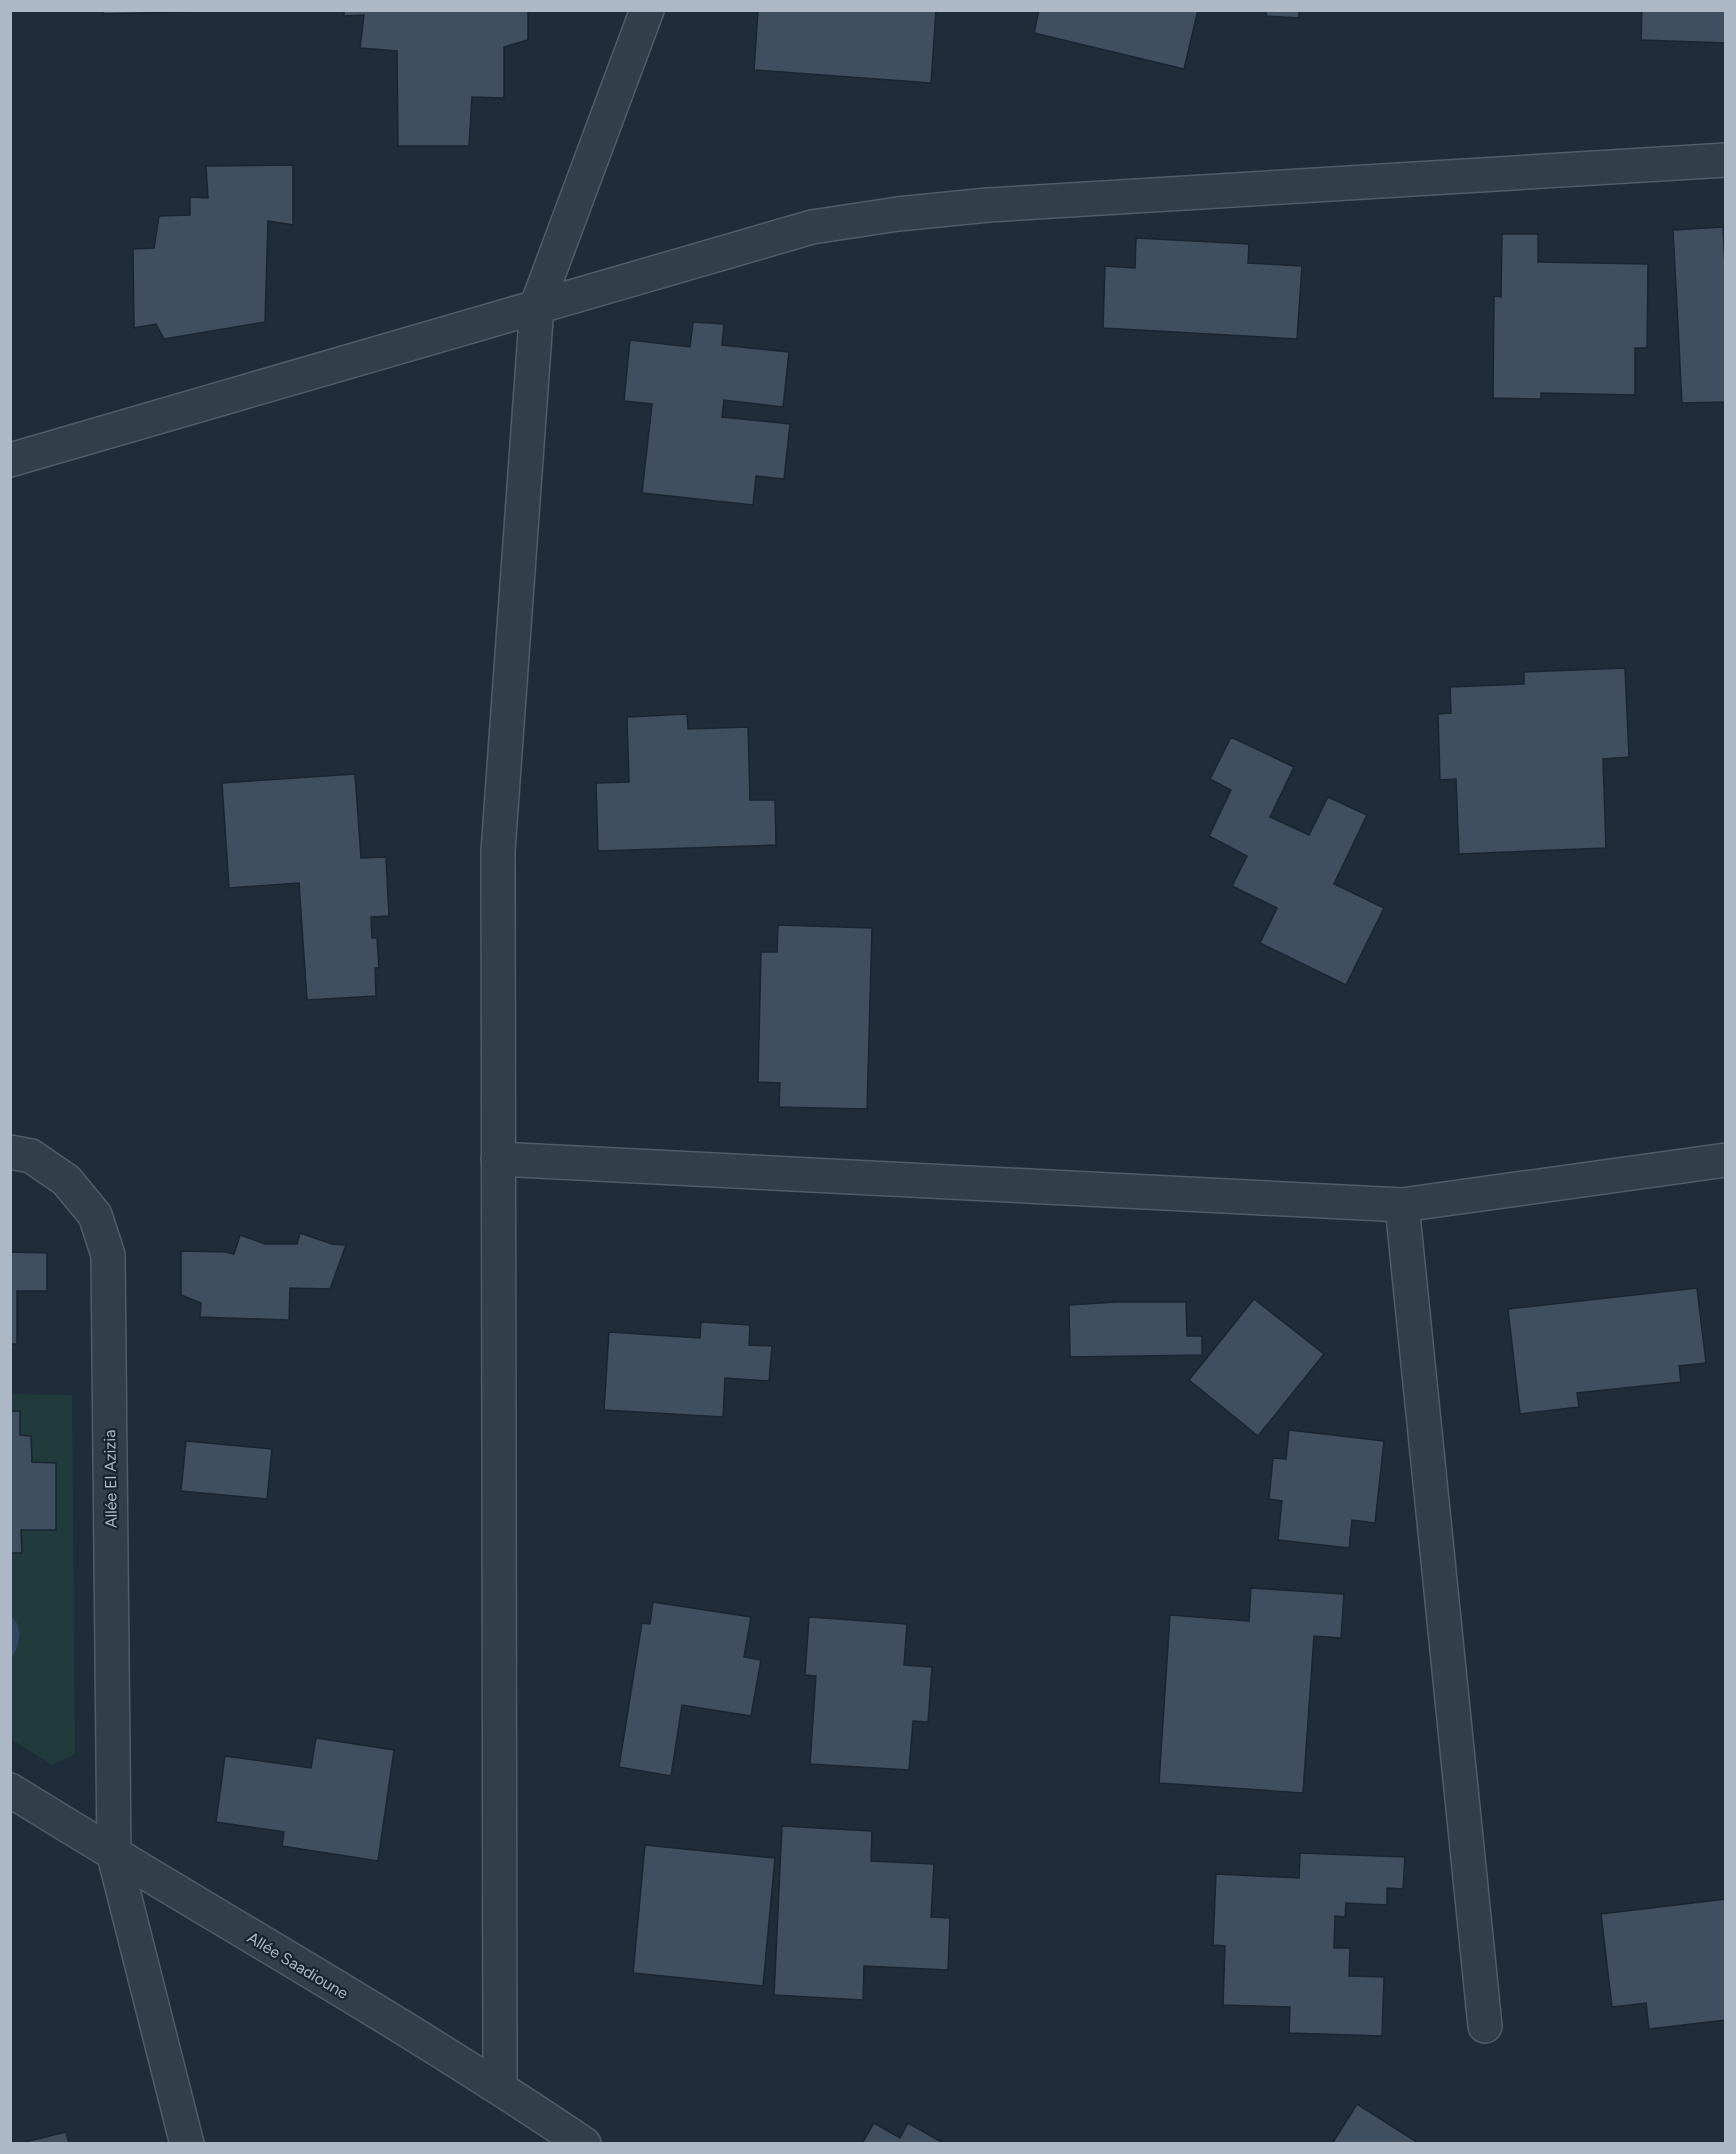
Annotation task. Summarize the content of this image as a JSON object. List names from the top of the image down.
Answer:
{
  "streets": {
    "street": ["Allée El Azizia", "Allée Saadioune"]
  },
  "crossings": [
    ["Allée El Azizia", "Allée Saadioune"]
  ]
}
